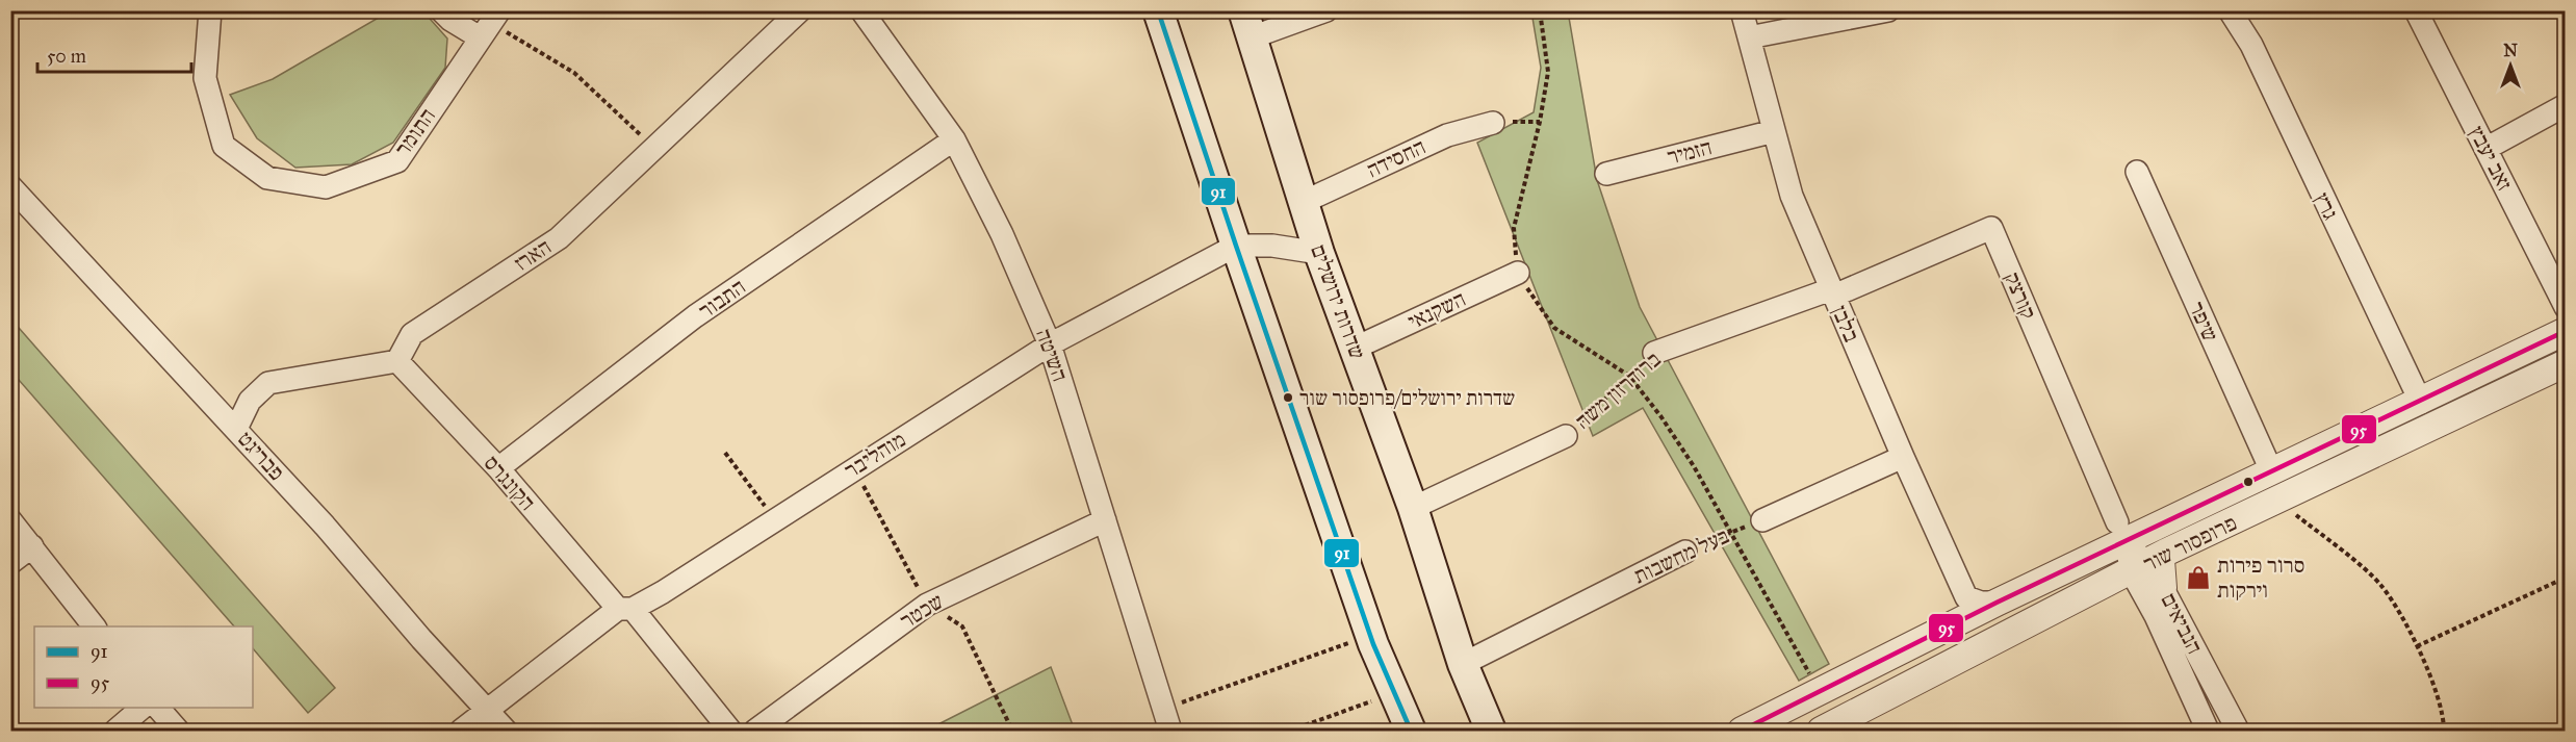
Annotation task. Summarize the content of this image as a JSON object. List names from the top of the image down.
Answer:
{
  "streets": {
    "main road": ["שדרות ירושלים"],
    "street": [
      "התומר",
      "הזמיר",
      "החסידה",
      "זאב יעבץ",
      "גרץ",
      "הארז",
      "קורצק",
      "התבור",
      "השקנאי",
      "שיפר",
      "בלבן",
      "השיטה",
      "ברודרזון משה",
      "מוהליבר",
      "פבריגט",
      "הקונגרס",
      "פרופסור שור",
      "בעל מחשבות",
      "שכטר",
      "הנביאים"
    ]
  },
  "crossings": [
    ["הזמיר", "בלבן"],
    ["החסידה", "שדרות ירושלים"],
    ["גרץ", "פרופסור שור"],
    ["הארז", "הקונגרס"],
    ["קורצק", "בלבן"],
    ["קורצק", "ברודרזון משה"],
    ["קורצק", "פרופסור שור"],
    ["קורצק", "הנביאים"],
    ["התבור", "השיטה"],
    ["התבור", "הקונגרס"],
    ["שדרות ירושלים", "השקנאי"],
    ["שדרות ירושלים", "ברודרזון משה"],
    ["שדרות ירושלים", "מוהליבר"],
    ["שדרות ירושלים", "בעל מחשבות"],
    ["שיפר", "פרופסור שור"],
    ["בלבן", "ברודרזון משה"],
    ["בלבן", "פרופסור שור"],
    ["השיטה", "מוהליבר"],
    ["השיטה", "שכטר"],
    ["מוהליבר", "פבריגט"],
    ["מוהליבר", "הקונגרס"],
    ["פרופסור שור", "הנביאים"]
  ],
  "places": {
    "other": ["שדרות ירושלים/פרופסור שור"],
    "shop": ["סרור פירות וירקות"]
  },
  "lines": ["transit line 91", "transit line 95"],
  "legend": ["91", "95"],
  "scale_bar": "50 m",
  "north": "top"
}
